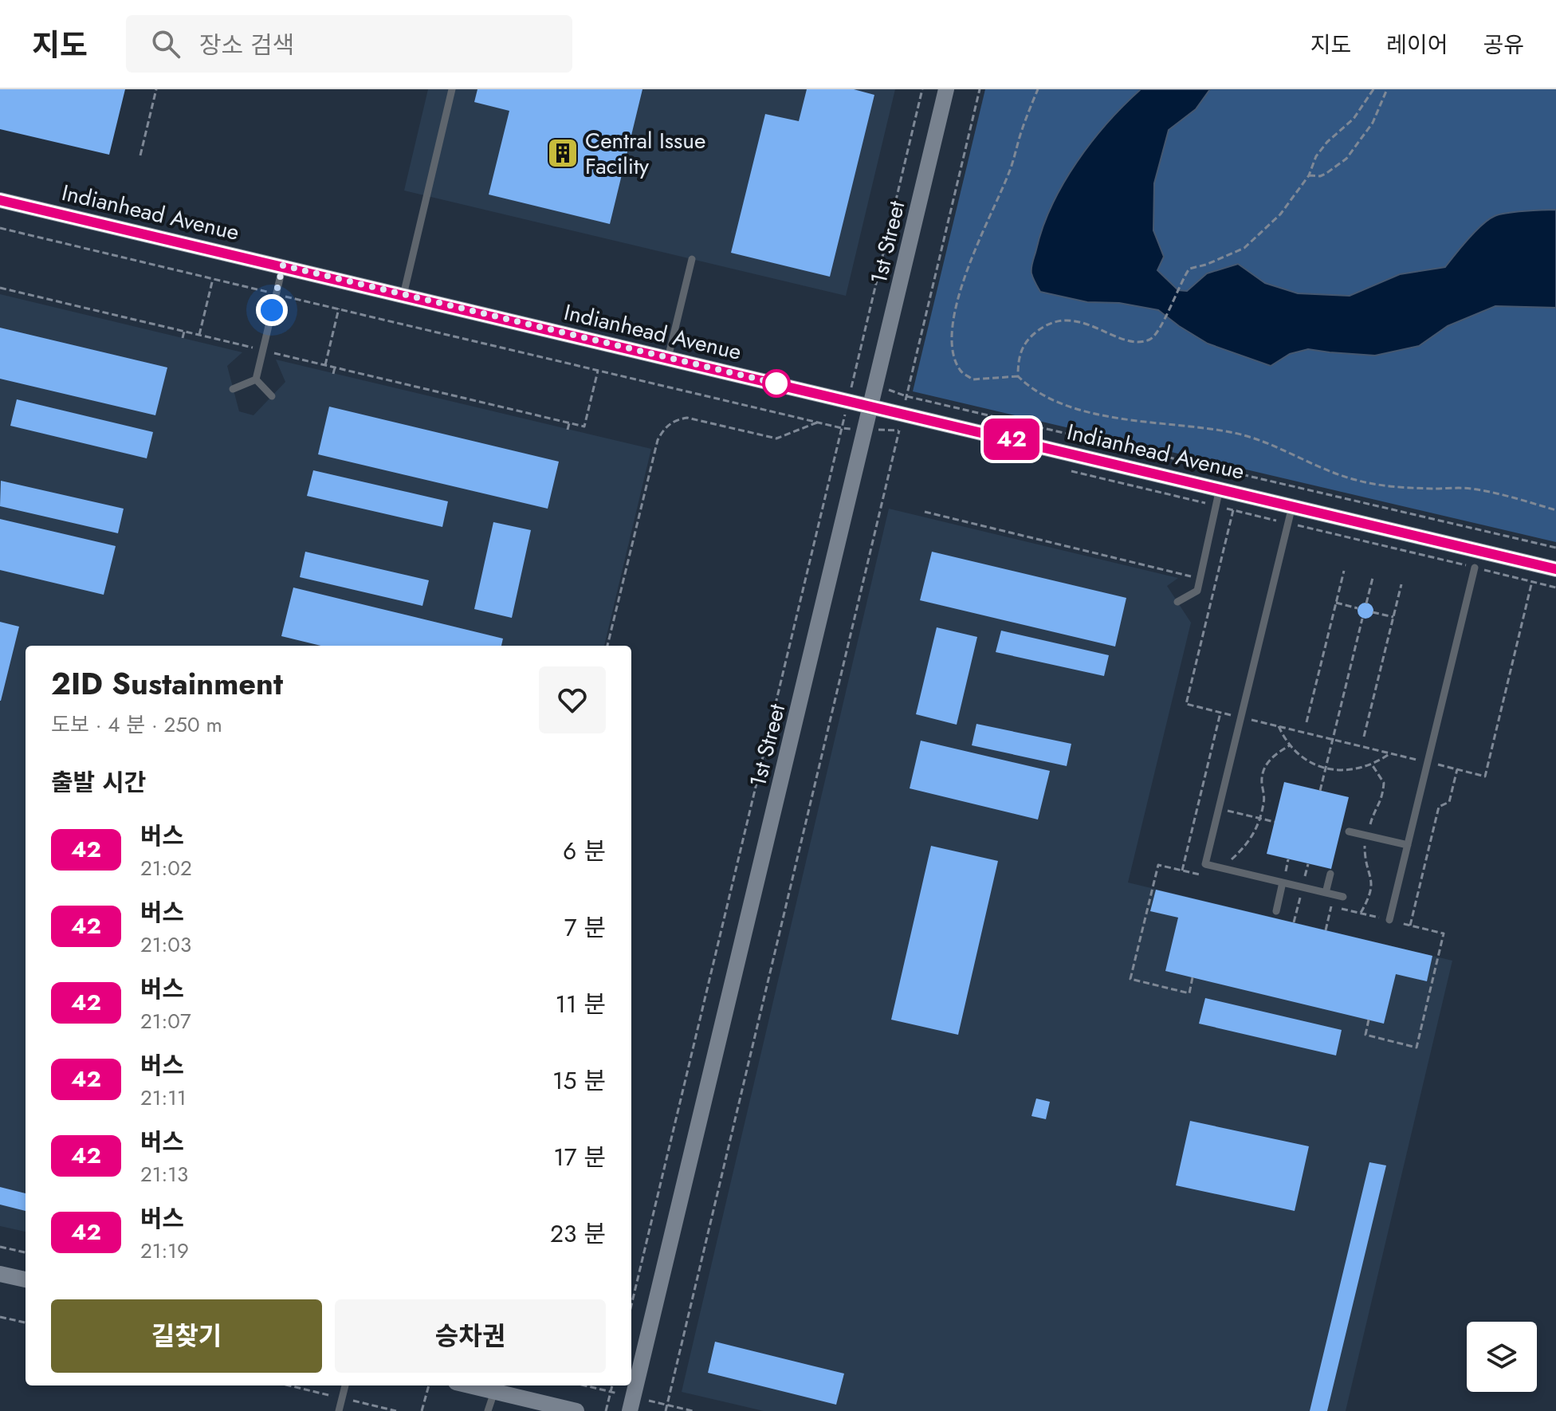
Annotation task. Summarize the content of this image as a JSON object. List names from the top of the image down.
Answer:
{
  "streets": {
    "main road": ["Indianhead Avenue", "1st Street"]
  },
  "crossings": [
    ["Indianhead Avenue", "1st Street"]
  ],
  "places": {
    "building": ["Central Issue Facility"]
  },
  "lines": ["bus line 42"],
  "page": {
    "header": "지도",
    "search": "장소 검색",
    "nav": ["지도", "레이어", "공유"],
    "on_map": "42",
    "heading": [
      ["2ID Sustainment", "도보 · 4 분 · 250 m"],
      "출발 시간"
    ],
    "list": [
      {
        "mark": "42",
        "name": "버스",
        "note": "21:02",
        "value": "6 분"
      },
      {
        "mark": "42",
        "name": "버스",
        "note": "21:03",
        "value": "7 분"
      },
      {
        "mark": "42",
        "name": "버스",
        "note": "21:07",
        "value": "11 분"
      },
      {
        "mark": "42",
        "name": "버스",
        "note": "21:11",
        "value": "15 분"
      },
      {
        "mark": "42",
        "name": "버스",
        "note": "21:13",
        "value": "17 분"
      },
      {
        "mark": "42",
        "name": "버스",
        "note": "21:19",
        "value": "23 분"
      }
    ],
    "buttons": ["길찾기", "승차권"]
  }
}
